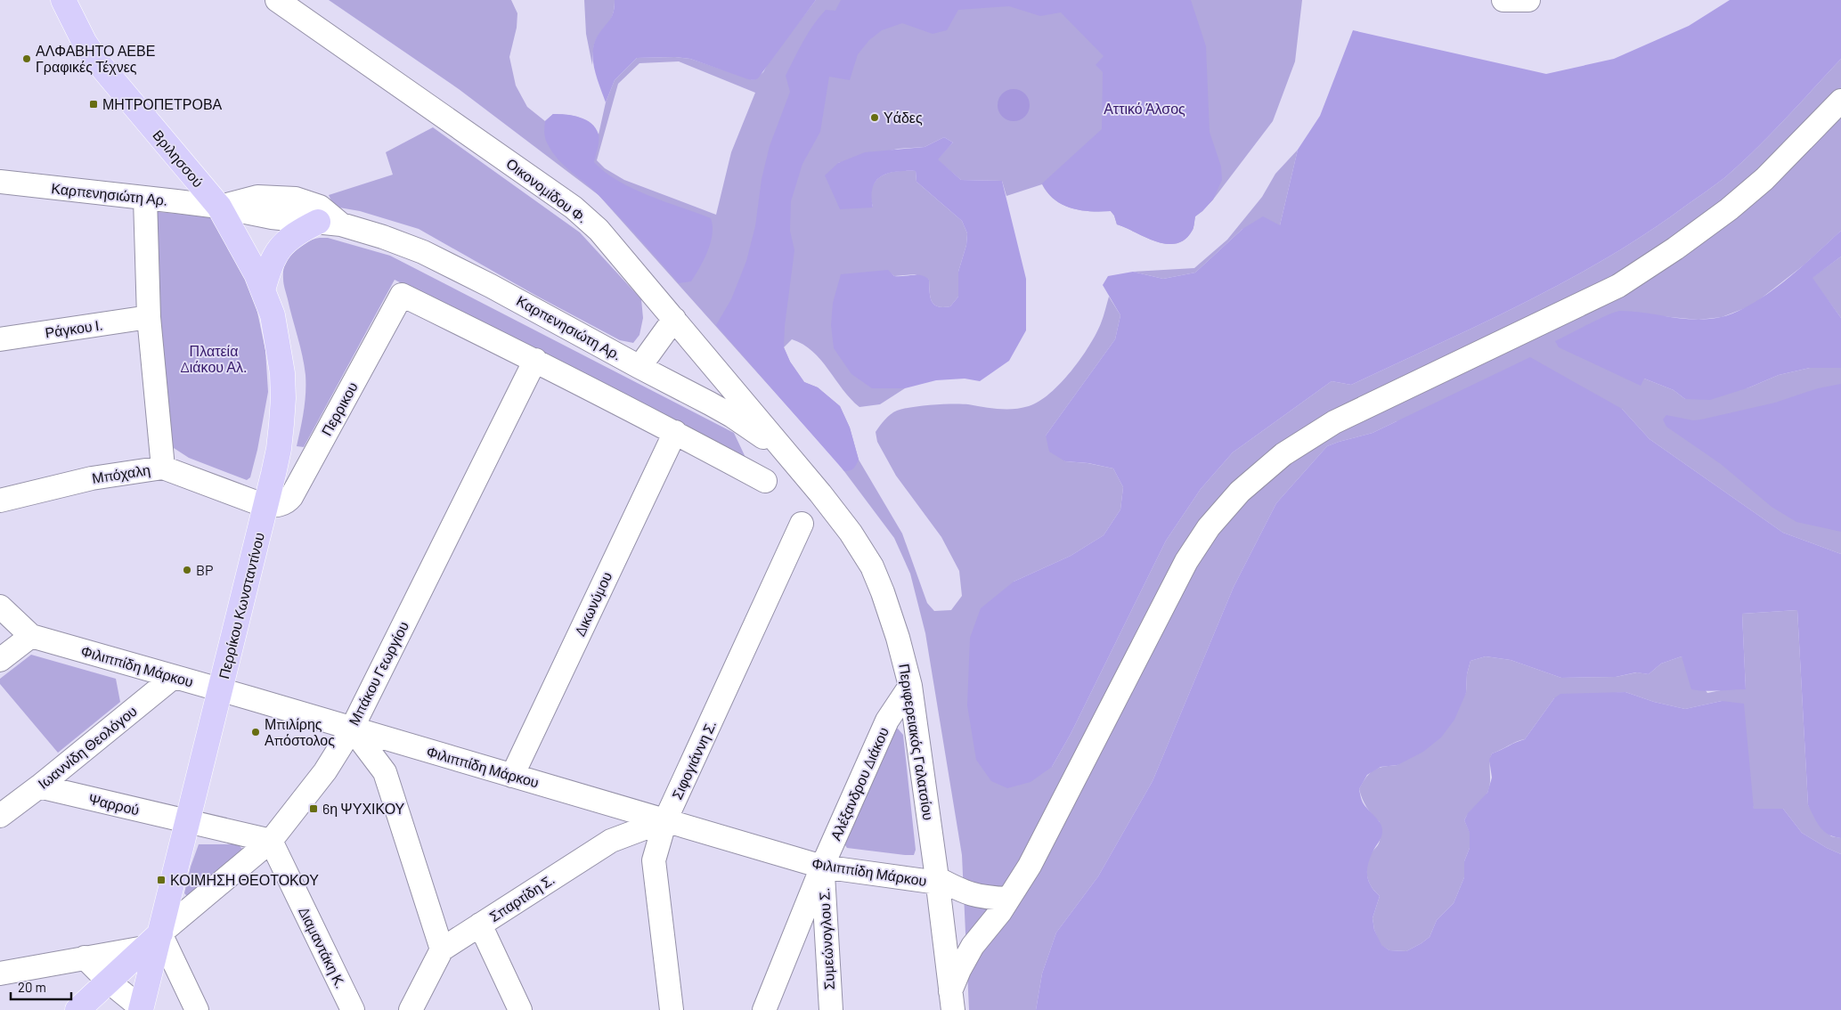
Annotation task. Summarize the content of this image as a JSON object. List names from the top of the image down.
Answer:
{
  "streets": {
    "main road": ["Βριλησσού", "Περρίκου Κωνσταντίνου", "Μπάκου Γεωργίου"],
    "street": [
      "Οικονομίδου Φ.",
      "Καρπενησιώτη Αρ.",
      "Ράγκου Ι.",
      "Περρικου",
      "Μπόχαλη",
      "Δικωνύμου",
      "Φιλιππίδη Μάρκου",
      "Περιφερειακός Γαλατσίου",
      "Ιωαννίδη Θεολόγου",
      "Σιφογιάννη Σ.",
      "Αλέξανδρου Διάκου",
      "Ψαρρού",
      "Σπαρτίδη Σ.",
      "Συμεώνογλου Σ.",
      "Διαμαντάκη Κ."
    ]
  },
  "crossings": [
    ["Βριλησσού", "Καρπενησιώτη Αρ."],
    ["Βριλησσού", "Περρίκου Κωνσταντίνου"],
    ["Οικονομίδου Φ.", "Καρπενησιώτη Αρ."],
    ["Οικονομίδου Φ.", "Περιφερειακός Γαλατσίου"],
    ["Καρπενησιώτη Αρ.", "Περρίκου Κωνσταντίνου"],
    ["Καρπενησιώτη Αρ.", "Περιφερειακός Γαλατσίου"],
    ["Περρικου", "Μπόχαλη"],
    ["Περρικου", "Περρίκου Κωνσταντίνου"],
    ["Περρικου", "Μπάκου Γεωργίου"],
    ["Μπόχαλη", "Περρίκου Κωνσταντίνου"],
    ["Δικωνύμου", "Φιλιππίδη Μάρκου"],
    ["Περρίκου Κωνσταντίνου", "Φιλιππίδη Μάρκου"],
    ["Περρίκου Κωνσταντίνου", "Μπάκου Γεωργίου"],
    ["Περρίκου Κωνσταντίνου", "Ψαρρού"],
    ["Φιλιππίδη Μάρκου", "Μπάκου Γεωργίου"],
    ["Φιλιππίδη Μάρκου", "Περιφερειακός Γαλατσίου"],
    ["Φιλιππίδη Μάρκου", "Ιωαννίδη Θεολόγου"],
    ["Φιλιππίδη Μάρκου", "Σιφογιάννη Σ."],
    ["Φιλιππίδη Μάρκου", "Αλέξανδρου Διάκου"],
    ["Φιλιππίδη Μάρκου", "Σπαρτίδη Σ."],
    ["Φιλιππίδη Μάρκου", "Συμεώνογλου Σ."],
    ["Μπάκου Γεωργίου", "Διαμαντάκη Κ."],
    ["Περιφερειακός Γαλατσίου", "Αλέξανδρου Διάκου"],
    ["Ιωαννίδη Θεολόγου", "Ψαρρού"],
    ["Σιφογιάννη Σ.", "Σπαρτίδη Σ."],
    ["Αλέξανδρου Διάκου", "Συμεώνογλου Σ."]
  ],
  "parks": ["Αττικό Άλσος", "Πλατεία Διάκου Αλ."],
  "places": {
    "other": [
      "ΑΛΦΑΒΗΤΟ ΑΕΒΕ Γραφικές Τέχνες",
      "Υάδες",
      "BP",
      "Μπιλίρης Απόστολος"
    ],
    "transit": ["ΜΗΤΡΟΠΕΤΡΟΒΑ", "6η ΨΥΧΙΚΟΥ", "ΚΟΙΜΗΣΗ ΘΕΟΤΟΚΟΥ"]
  },
  "scale_bar": "20 m"
}
